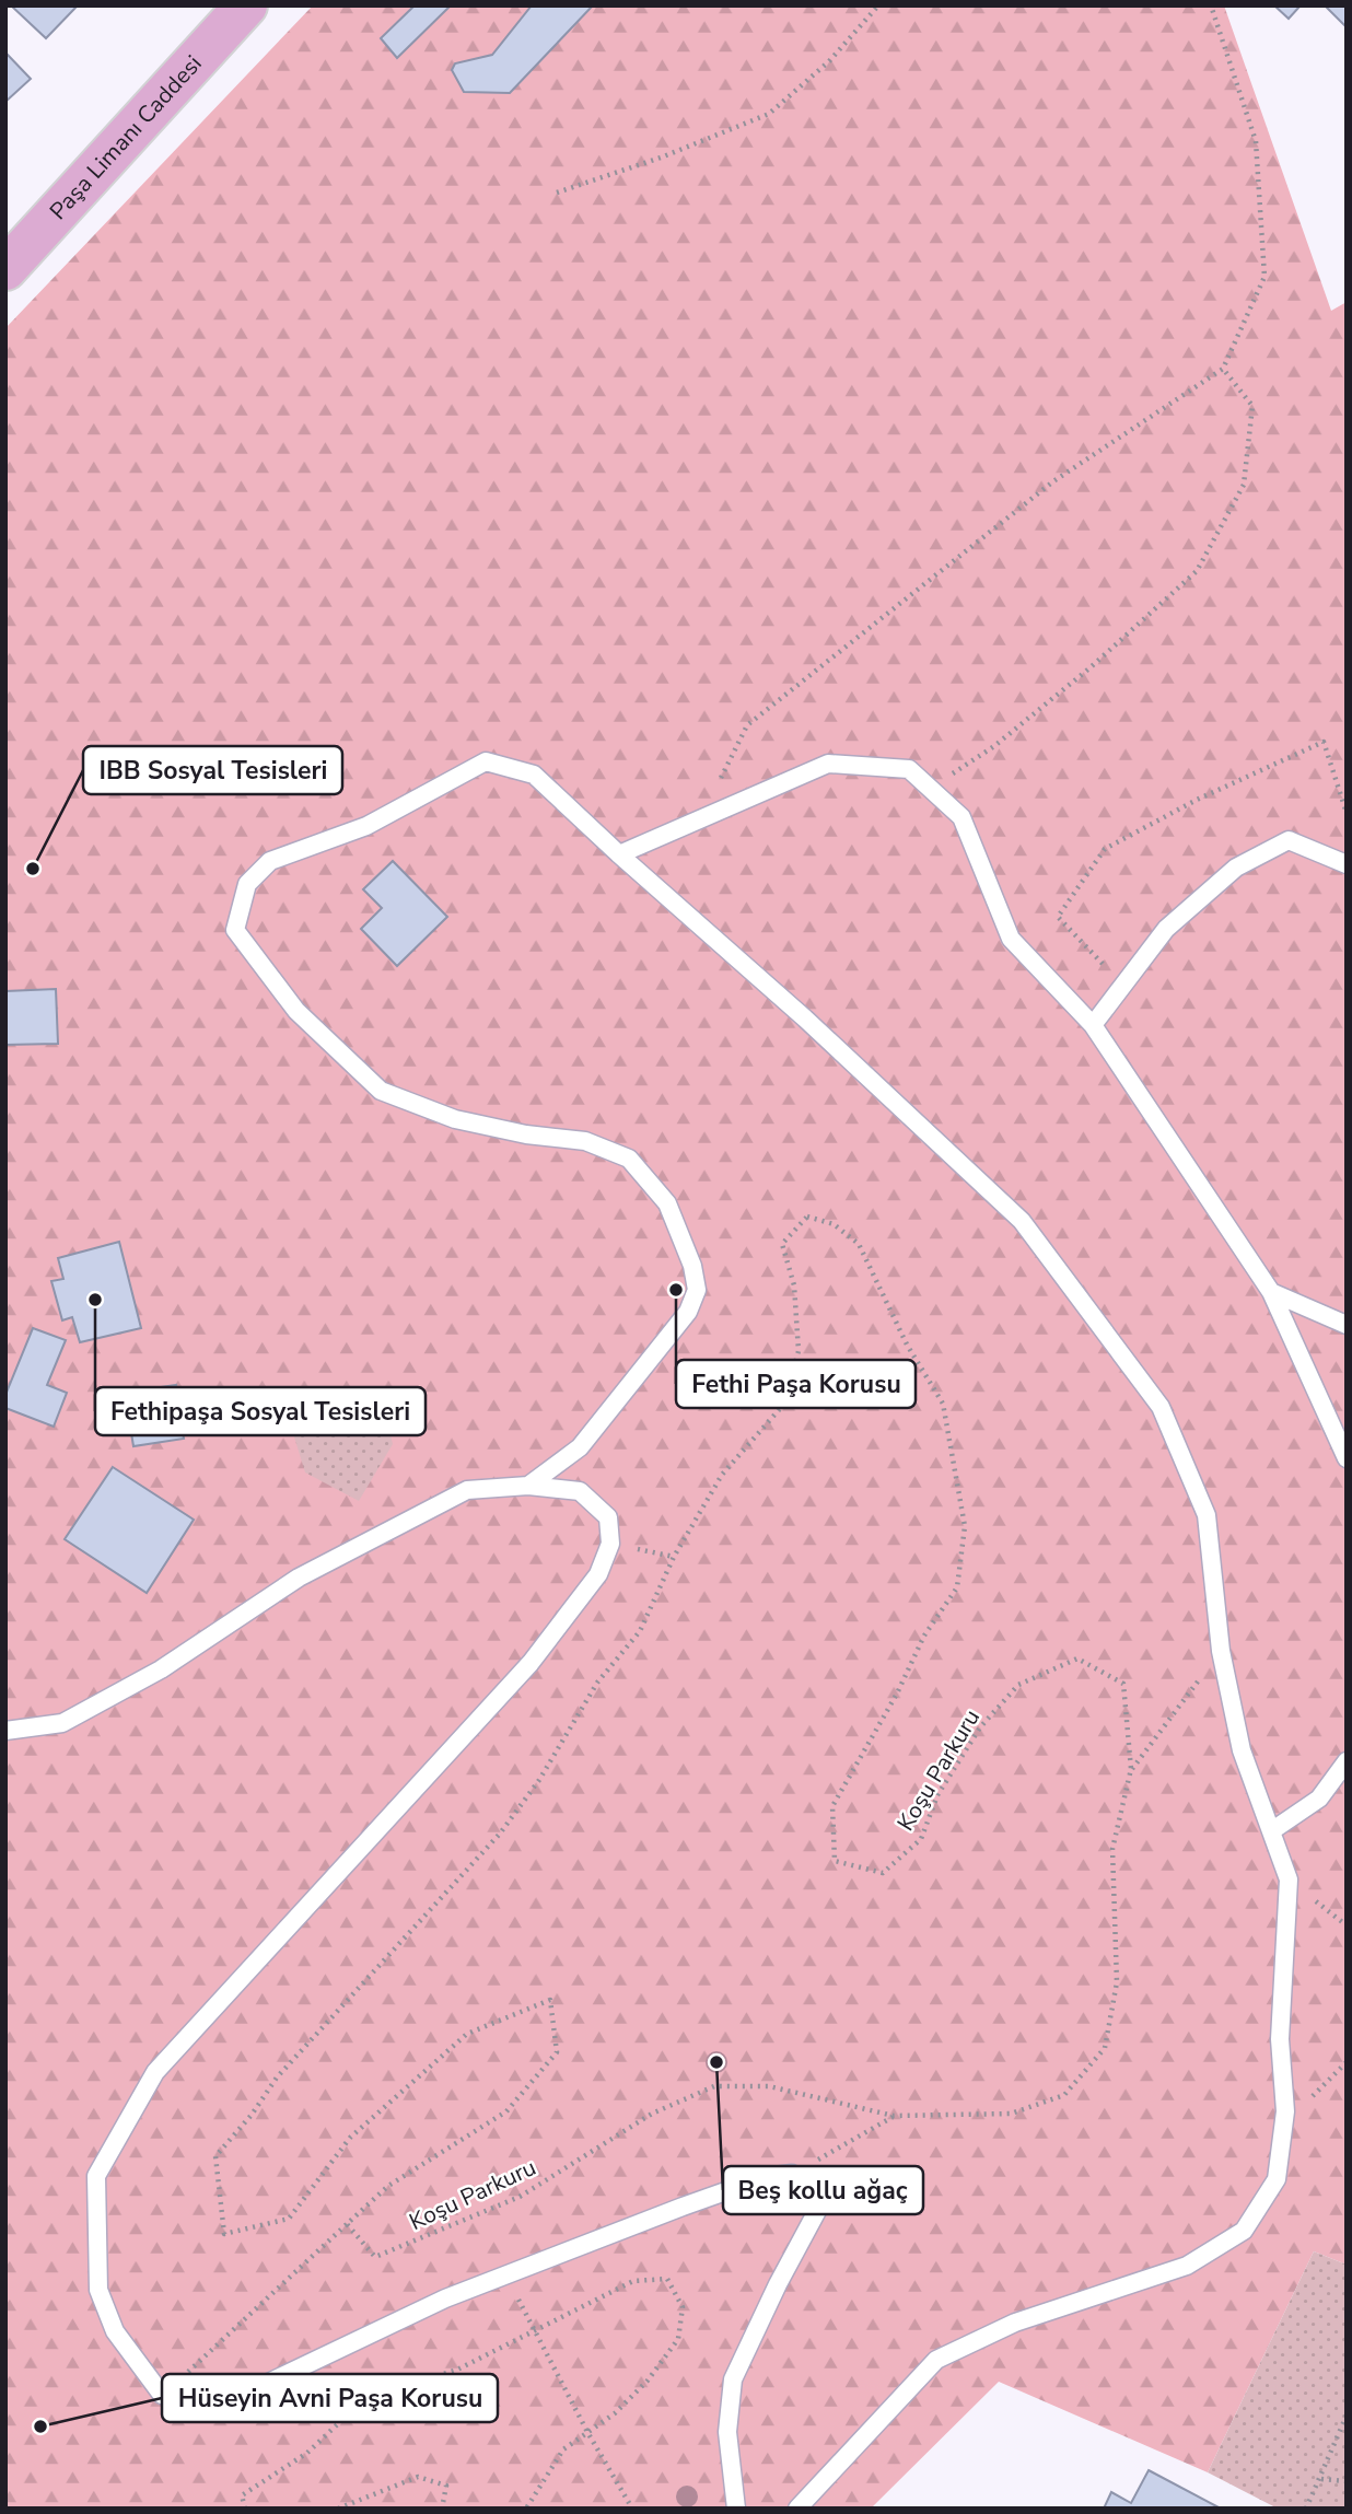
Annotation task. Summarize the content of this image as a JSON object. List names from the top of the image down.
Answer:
{
  "streets": {
    "main road": ["Paşa Limanı Caddesi"],
    "path": ["Koşu Parkuru"]
  },
  "places": [
    "IBB Sosyal Tesisleri",
    "Fethi Paşa Korusu",
    "Fethipaşa Sosyal Tesisleri",
    "Beş kollu ağaç",
    "Hüseyin Avni Paşa Korusu"
  ]
}
